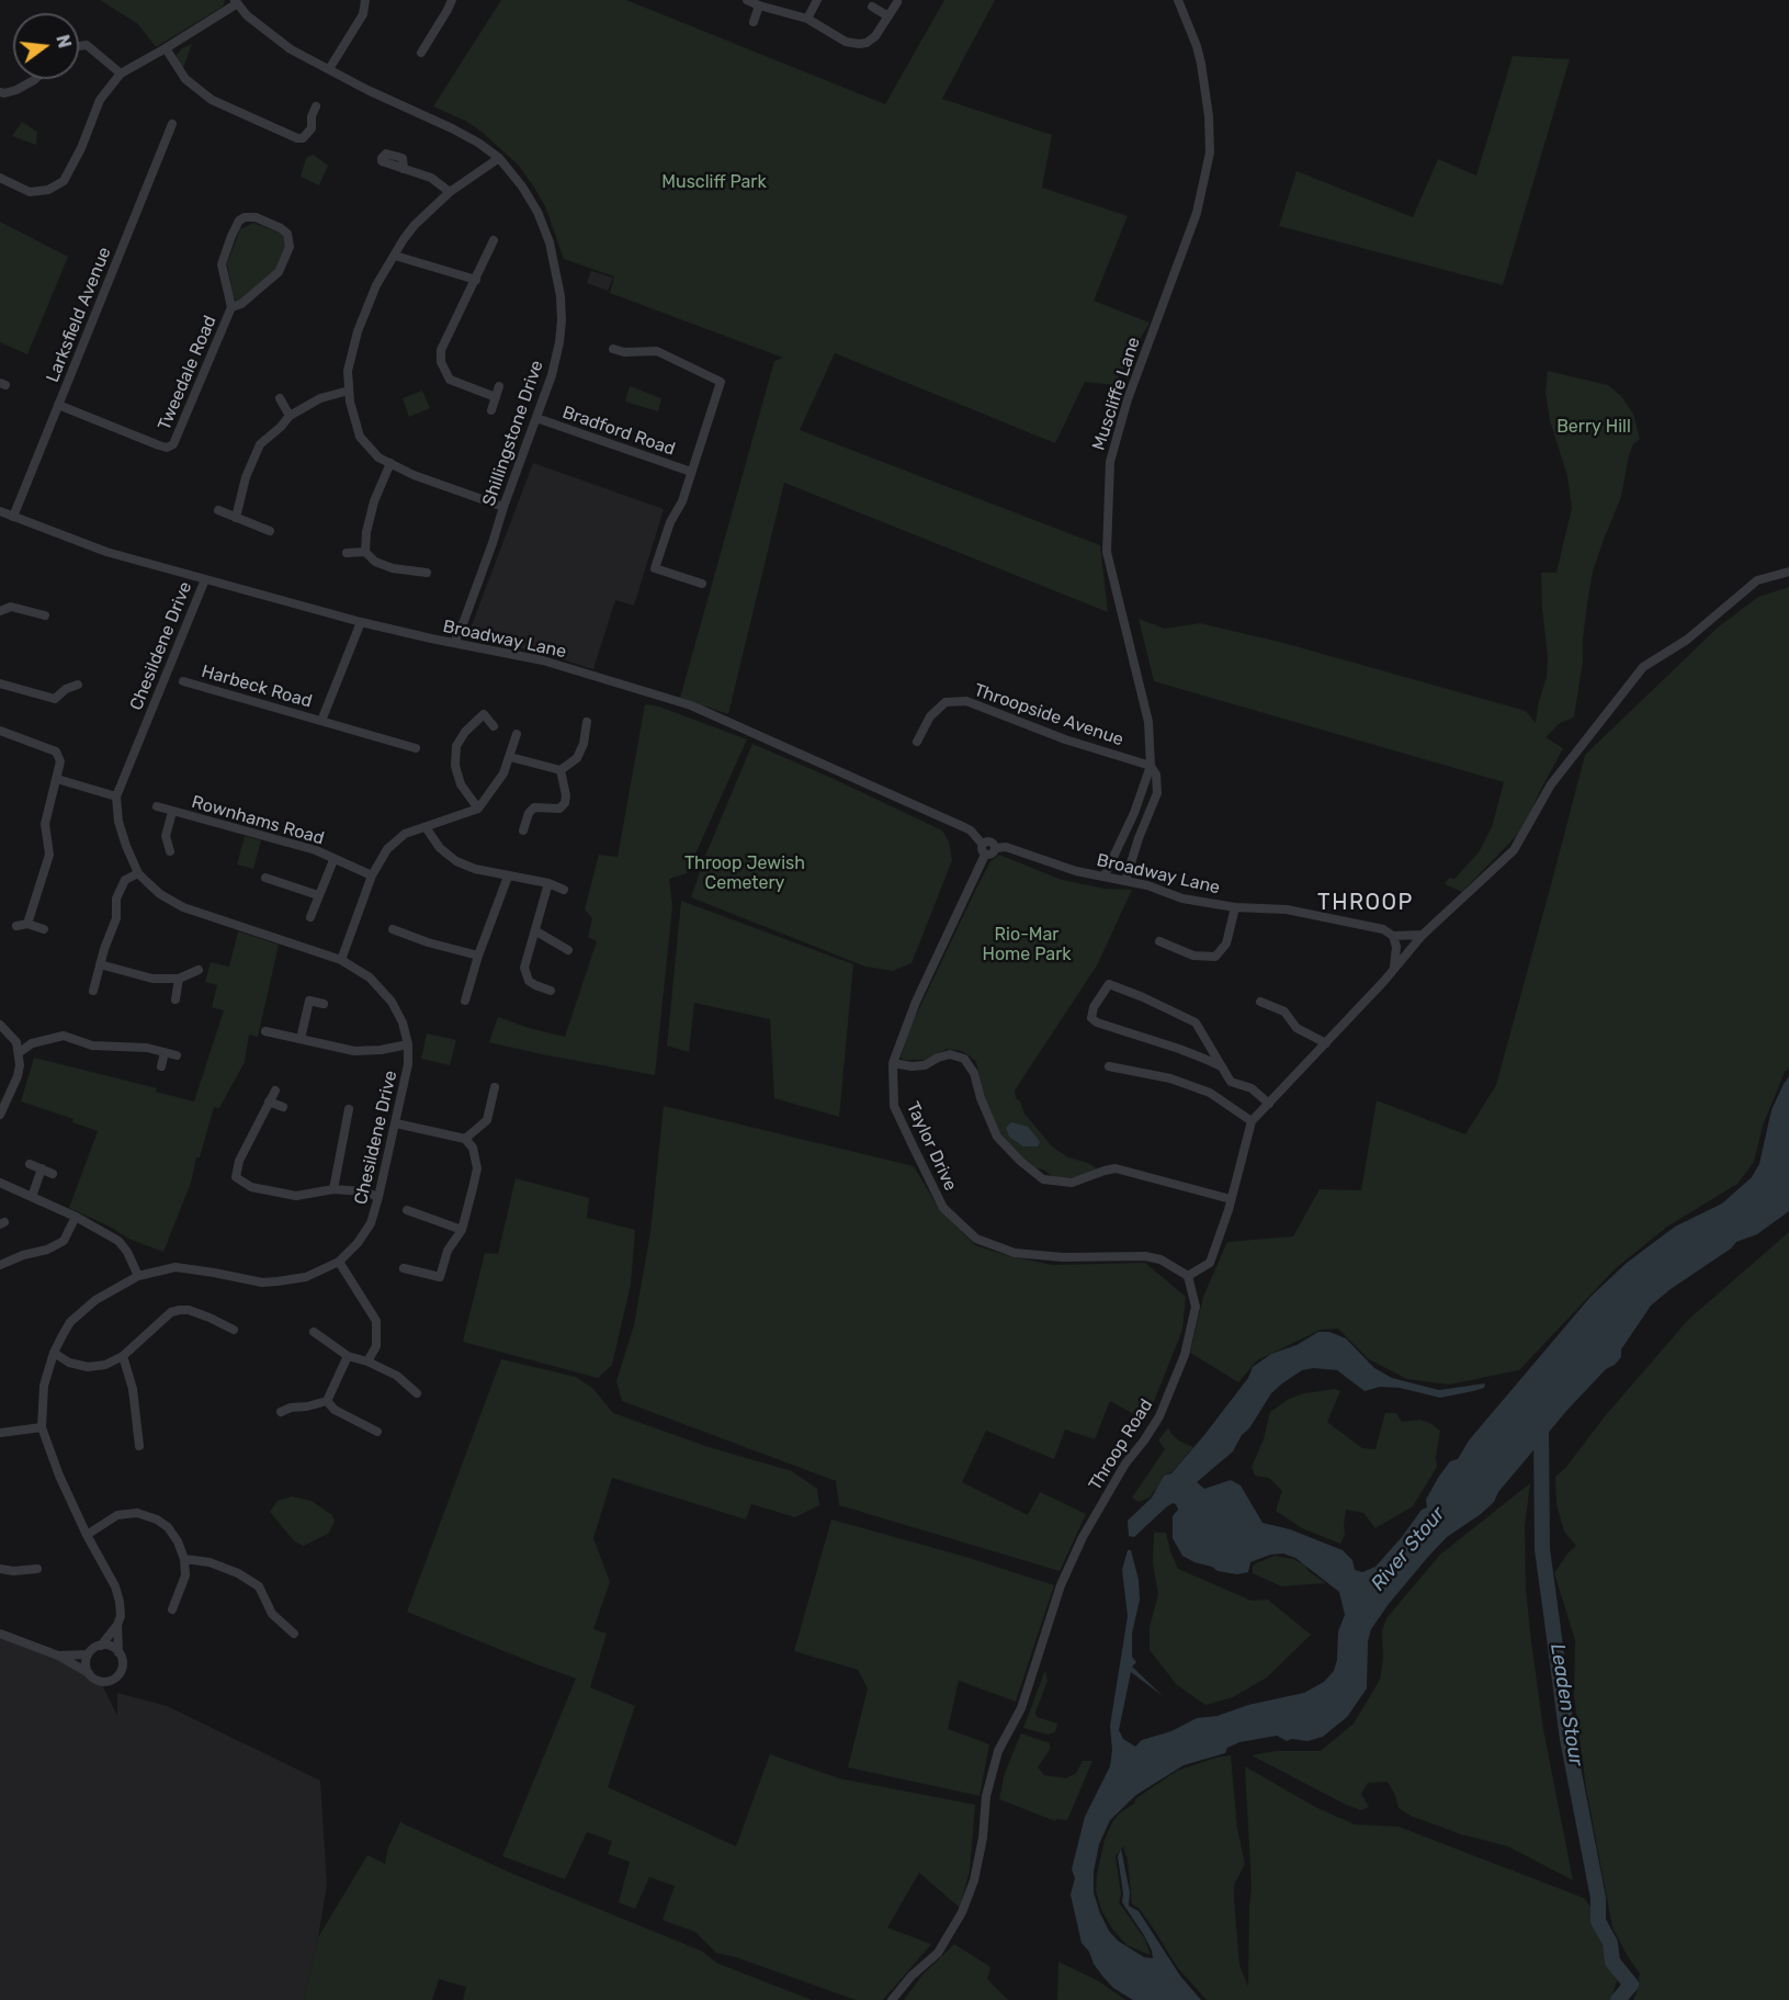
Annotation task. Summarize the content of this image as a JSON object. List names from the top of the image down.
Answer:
{
  "streets": {
    "street": [
      "Larksfield Avenue",
      "Tweedale Road",
      "Muscliffe Lane",
      "Bradford Road",
      "Shillingstone Drive",
      "Broadway Lane",
      "Chesildene Drive",
      "Harbeck Road",
      "Throopside Avenue",
      "Rownhams Road",
      "Taylor Drive",
      "Throop Road"
    ]
  },
  "crossings": [
    ["Larksfield Avenue", "Tweedale Road"],
    ["Larksfield Avenue", "Broadway Lane"],
    ["Muscliffe Lane", "Broadway Lane"],
    ["Muscliffe Lane", "Throopside Avenue"],
    ["Bradford Road", "Shillingstone Drive"],
    ["Shillingstone Drive", "Broadway Lane"],
    ["Broadway Lane", "Chesildene Drive"],
    ["Broadway Lane", "Harbeck Road"],
    ["Broadway Lane", "Taylor Drive"],
    ["Taylor Drive", "Throop Road"]
  ],
  "districts": ["THROOP"],
  "water": ["River Stour", "Leaden Stour"],
  "parks": [
    "Muscliff Park",
    "Berry Hill",
    "Throop Jewish Cemetery",
    "Rio-Mar Home Park"
  ],
  "north": "right"
}
